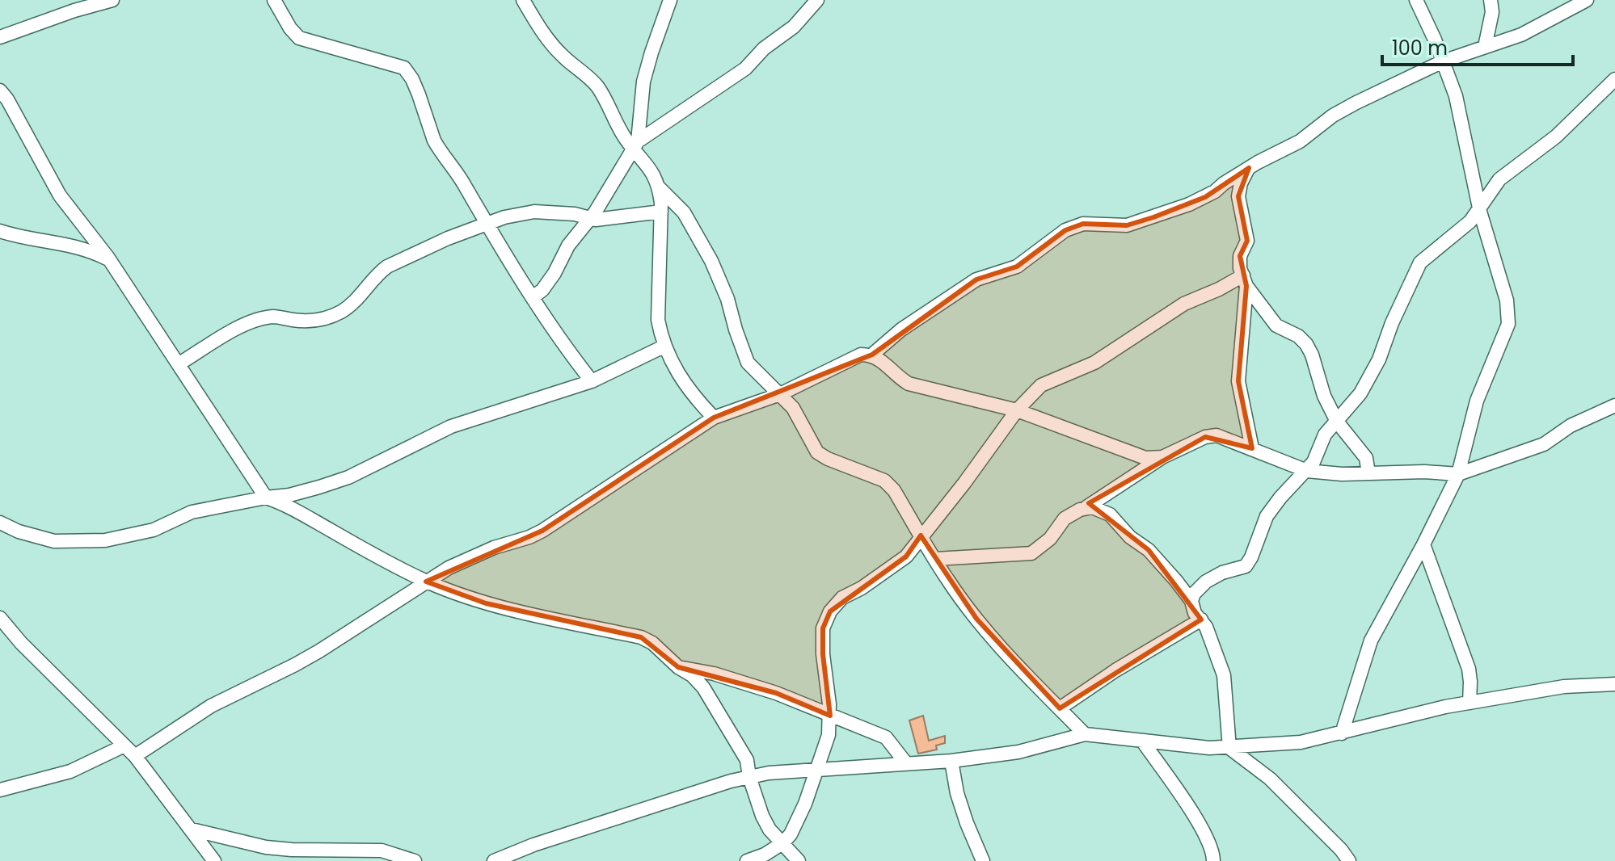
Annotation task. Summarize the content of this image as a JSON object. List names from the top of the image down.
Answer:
{
  "scale_bar": "100 m"
}
